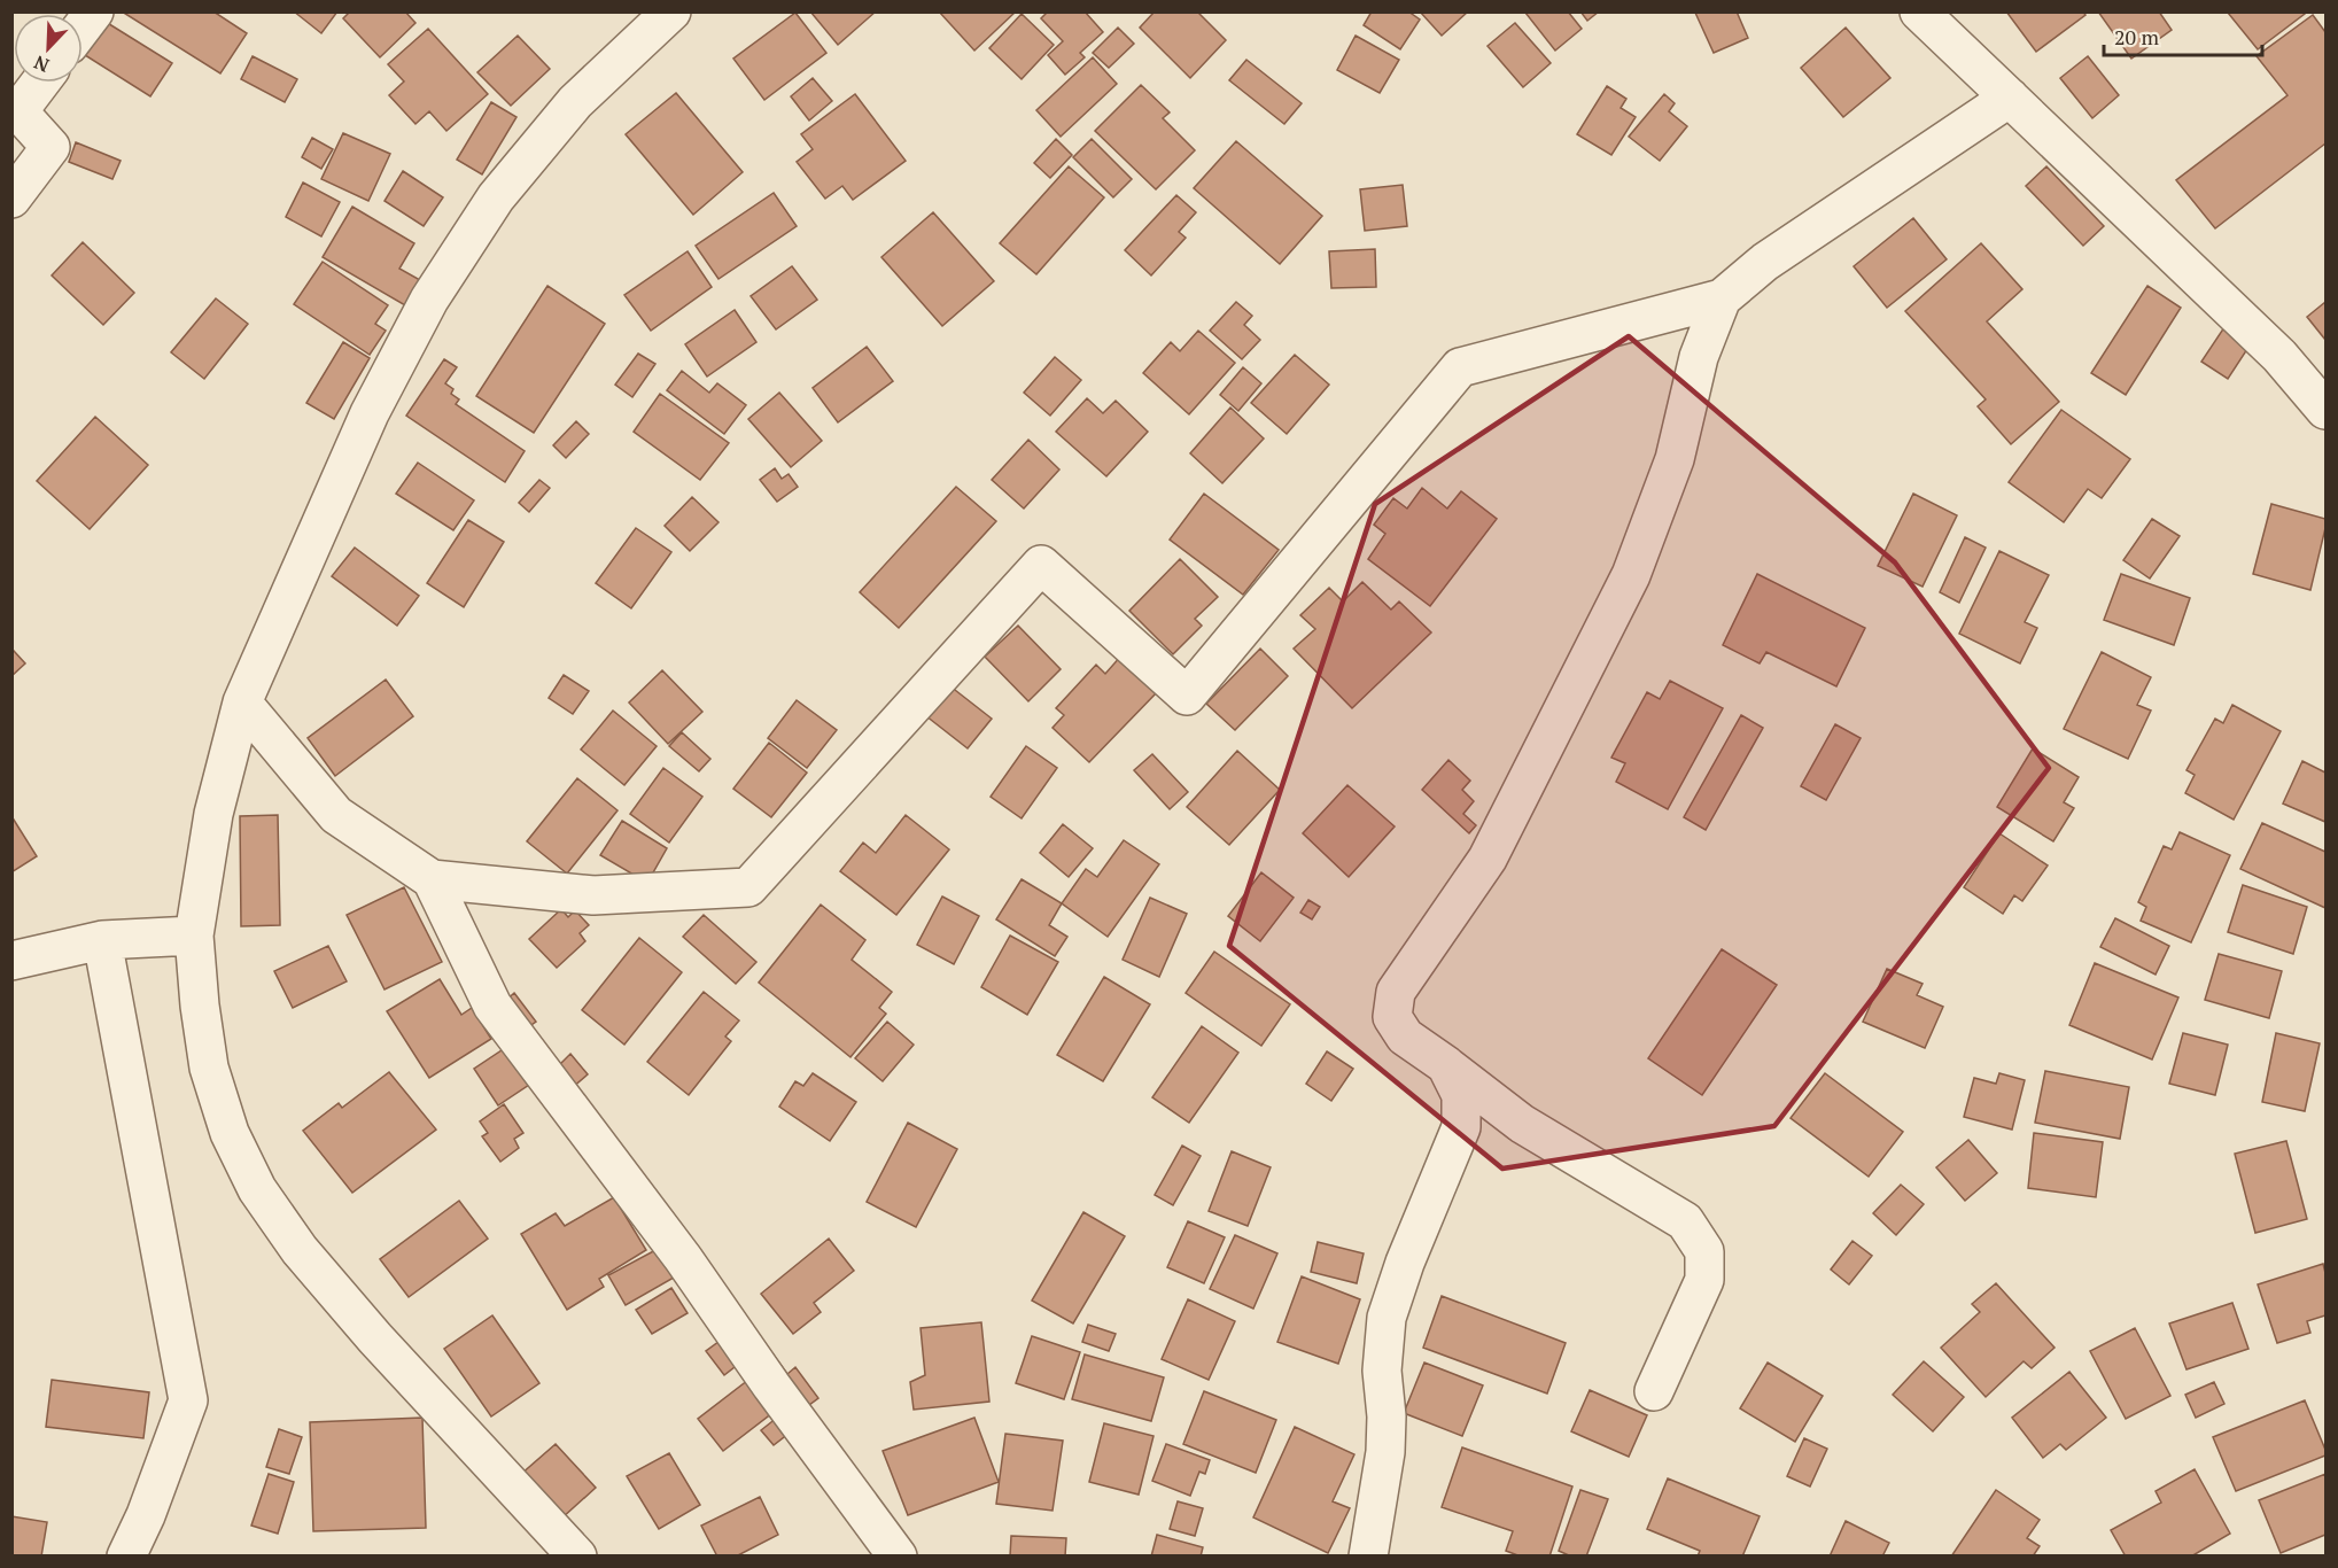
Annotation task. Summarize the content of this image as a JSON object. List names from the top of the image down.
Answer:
{
  "scale_bar": "20 m",
  "north": "bottom left"
}
